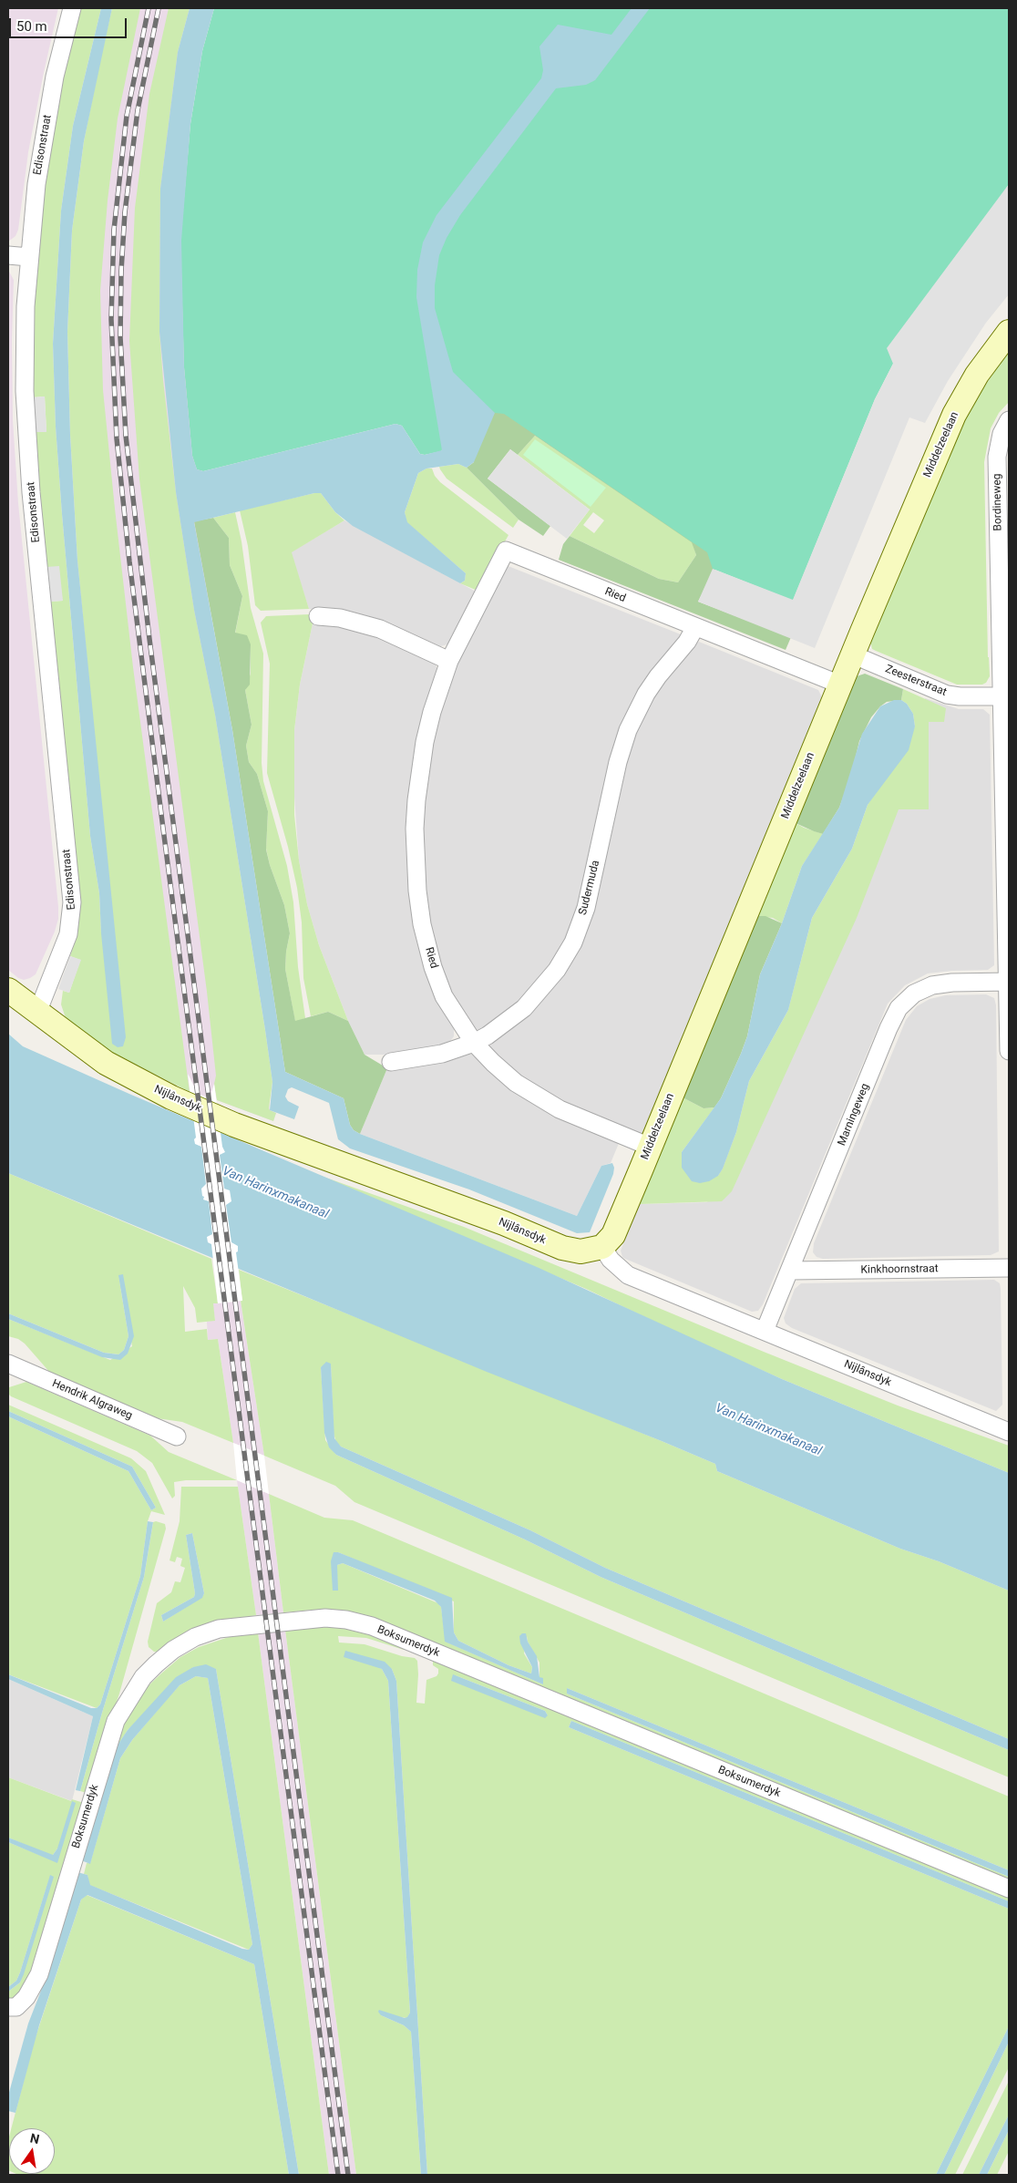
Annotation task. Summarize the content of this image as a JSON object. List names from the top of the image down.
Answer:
{
  "streets": {
    "street": [
      "Edisonstraat",
      "Middelzeelaan",
      "Bordineweg",
      "Ried",
      "Zeesterstraat",
      "Sudermuda",
      "Nijlânsdyk",
      "Marningeweg",
      "Kinkhoornstraat",
      "Hendrik Algraweg",
      "Boksumerdyk"
    ]
  },
  "crossings": [
    ["Edisonstraat", "Nijlânsdyk"],
    ["Middelzeelaan", "Ried"],
    ["Middelzeelaan", "Zeesterstraat"],
    ["Middelzeelaan", "Nijlânsdyk"],
    ["Bordineweg", "Zeesterstraat"],
    ["Bordineweg", "Marningeweg"],
    ["Ried", "Sudermuda"],
    ["Nijlânsdyk", "Marningeweg"],
    ["Marningeweg", "Kinkhoornstraat"]
  ],
  "water": ["Van Harinxmakanaal"],
  "scale_bar": "50 m",
  "north": "top"
}
